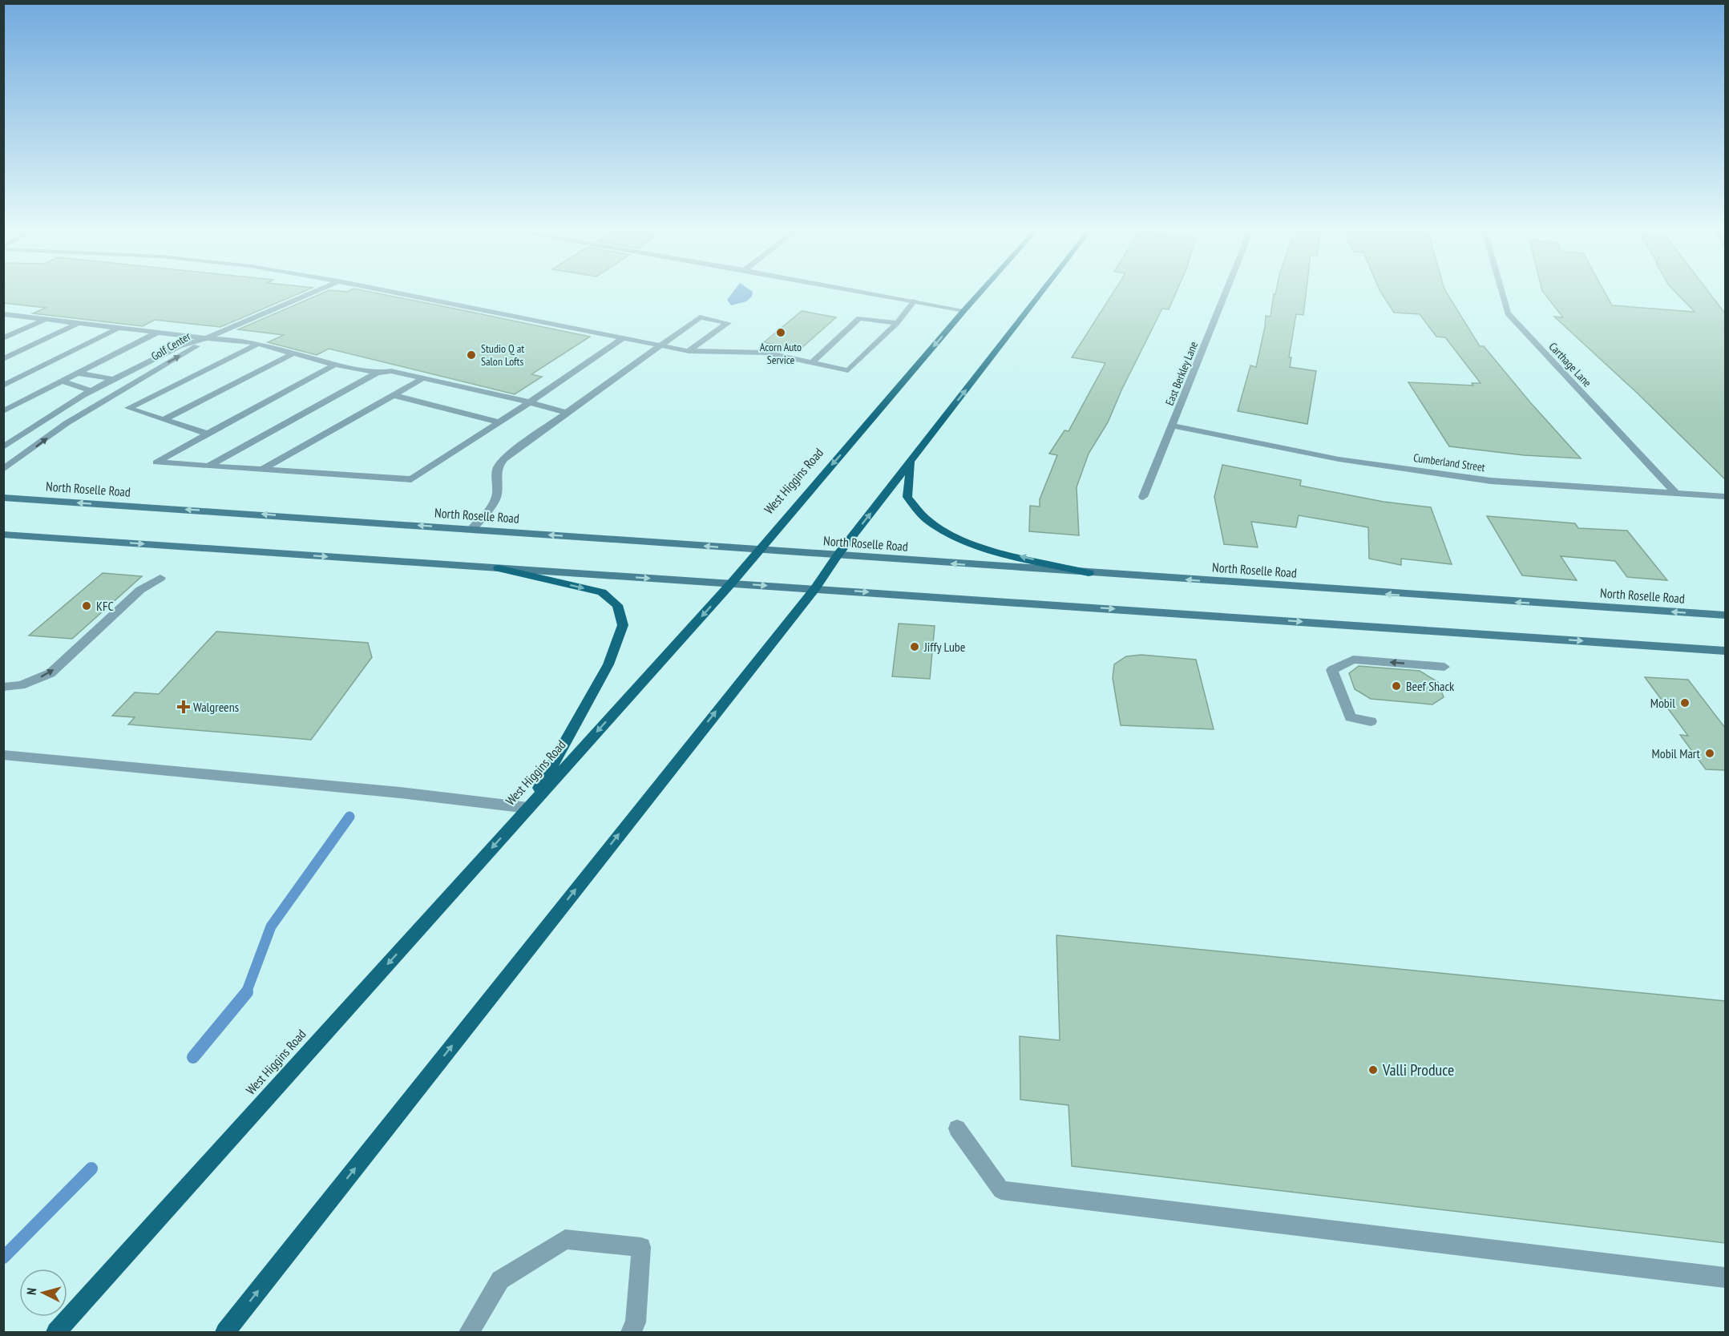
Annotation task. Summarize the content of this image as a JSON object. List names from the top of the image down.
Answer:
{
  "streets": {
    "main road": ["West Higgins Road", "North Roselle Road"],
    "street": [
      "Golf Center",
      "Carthage Lane",
      "East Berkley Lane",
      "Cumberland Street"
    ]
  },
  "crossings": [
    ["Carthage Lane", "Cumberland Street"],
    ["East Berkley Lane", "Cumberland Street"],
    ["West Higgins Road", "North Roselle Road"]
  ],
  "places": {
    "other": [
      "Acorn Auto Service",
      "Studio Q at Salon Lofts",
      "KFC",
      "Jiffy Lube",
      "Beef Shack",
      "Mobil",
      "Mobil Mart",
      "Valli Produce"
    ],
    "health": ["Walgreens"]
  },
  "north": "left"
}
